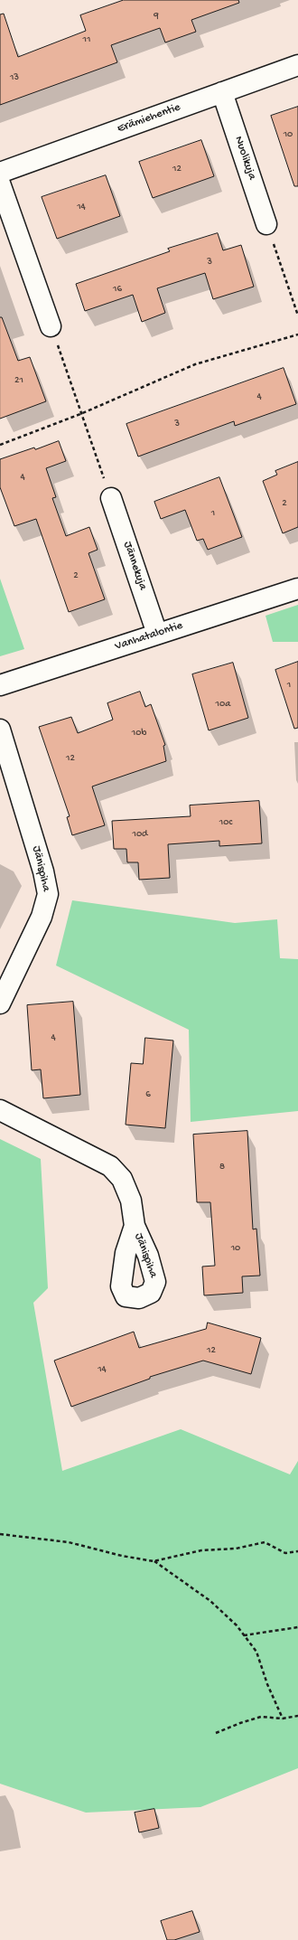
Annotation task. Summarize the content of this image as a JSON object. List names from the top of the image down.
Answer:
{
  "streets": {
    "street": [
      "Erämiehentie",
      "Nuolikuja",
      "Jännekuja",
      "Vanhatalontie",
      "Jänispiha"
    ]
  },
  "crossings": [
    ["Erämiehentie", "Nuolikuja"],
    ["Jännekuja", "Vanhatalontie"]
  ],
  "house_numbers": [
    "9",
    "11",
    "13",
    "10",
    "12",
    "14",
    "3",
    "16",
    "21",
    "4",
    "3",
    "4",
    "2",
    "1",
    "2",
    "1",
    "10a",
    "10b",
    "12",
    "10c",
    "10d",
    "4",
    "6",
    "8",
    "10",
    "12",
    "14"
  ]
}
